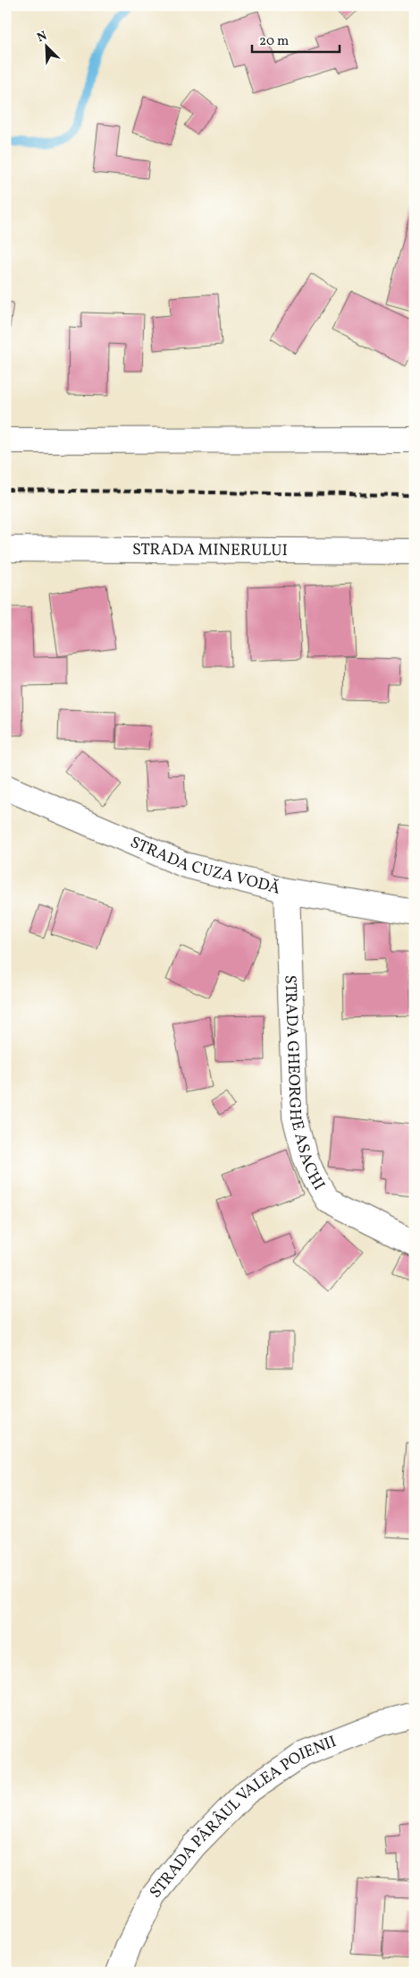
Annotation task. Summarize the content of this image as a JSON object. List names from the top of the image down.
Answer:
{
  "streets": {
    "street": [
      "STRADA MINERULUI",
      "STRADA CUZA VODĂ",
      "STRADA GHEORGHE ASACHI",
      "STRADA PÂRÂUL VALEA POIENII"
    ]
  },
  "crossings": [
    ["STRADA CUZA VODĂ", "STRADA GHEORGHE ASACHI"]
  ],
  "scale_bar": "20 m",
  "north": "top left"
}
